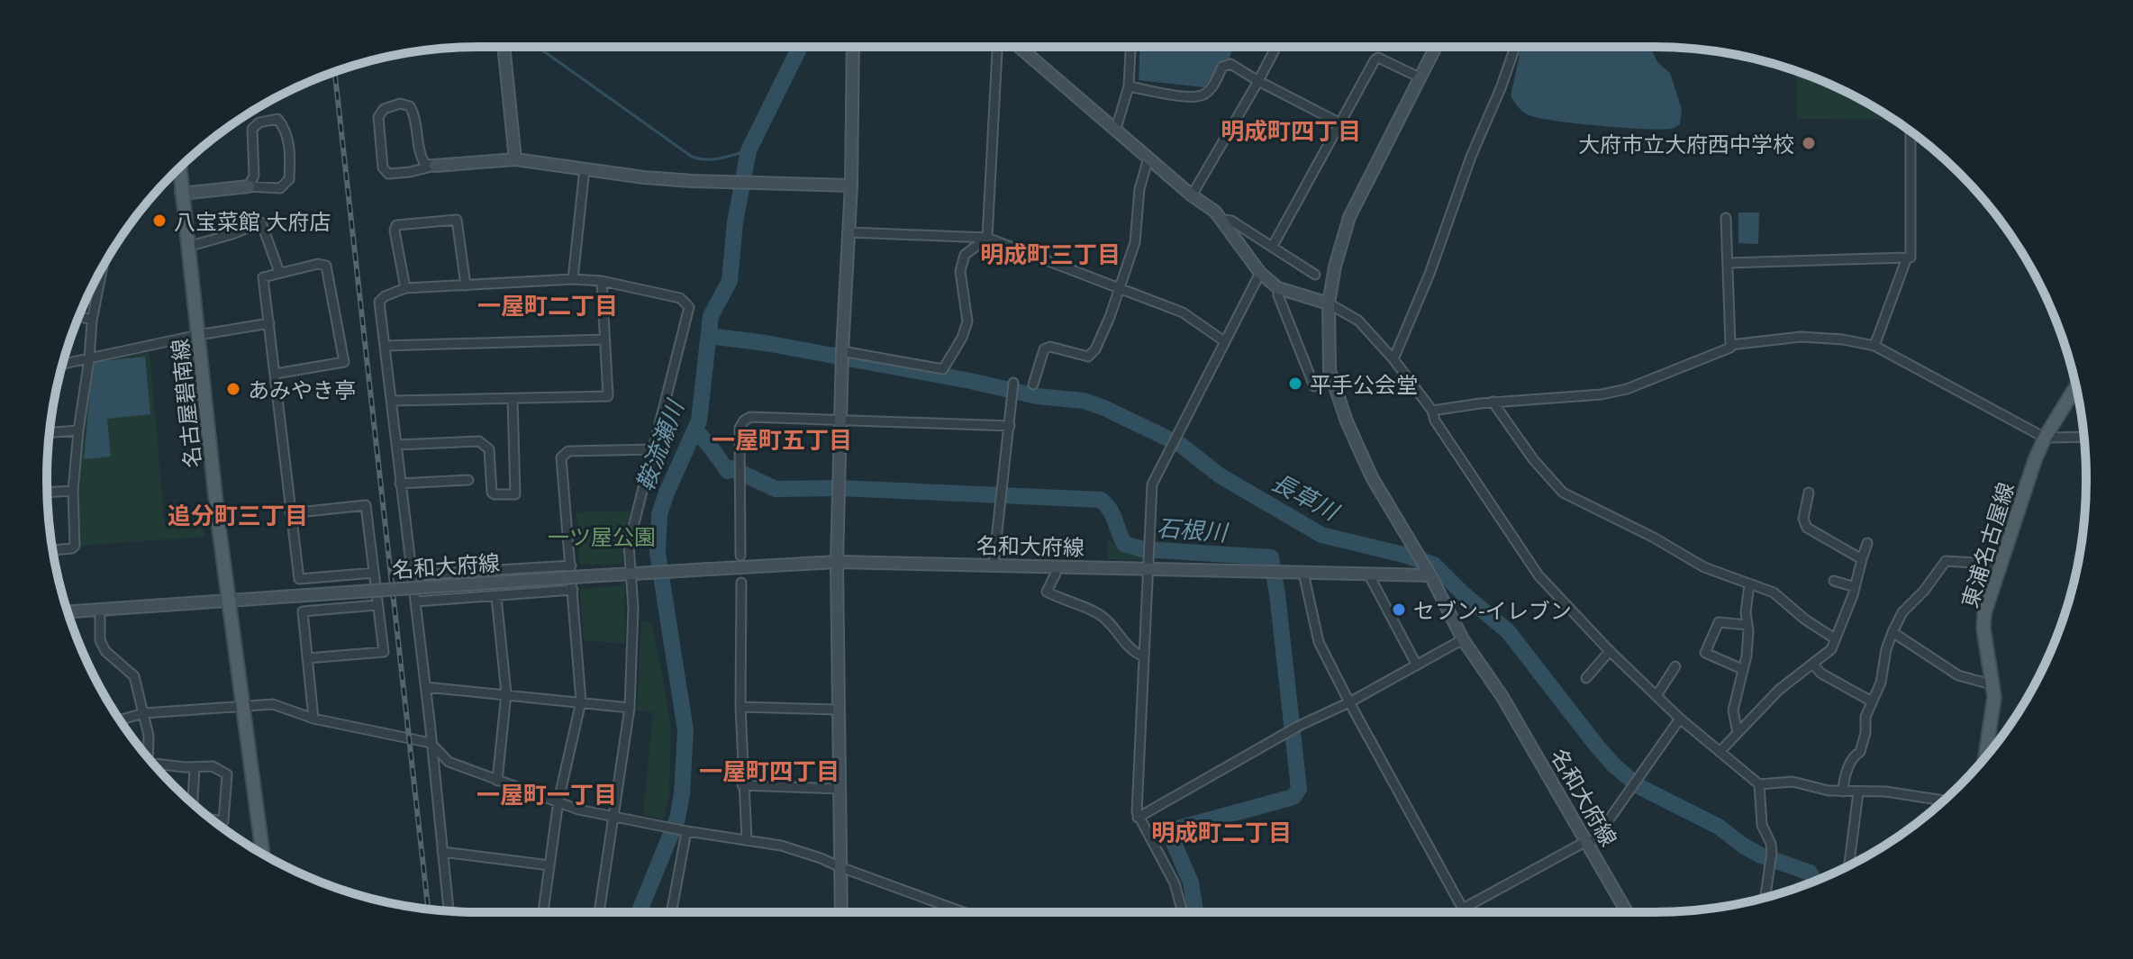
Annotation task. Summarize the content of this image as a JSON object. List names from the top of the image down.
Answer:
{
  "streets": {
    "main road": ["名古屋碧南線", "東浦名古屋線"],
    "street": ["名和大府線"]
  },
  "crossings": [
    ["名古屋碧南線", "名和大府線"]
  ],
  "districts": [
    "明成町四丁目",
    "明成町三丁目",
    "一屋町二丁目",
    "一屋町五丁目",
    "追分町三丁目",
    "一屋町四丁目",
    "一屋町一丁目",
    "明成町二丁目"
  ],
  "water": ["鞍流瀬川", "長草川", "石根川"],
  "parks": ["一ツ屋公園"],
  "places": [
    "大府市立大府西中学校",
    "八宝菜館 大府店",
    "平手公会堂",
    "あみやき亭",
    "セブン-イレブン"
  ]
}
